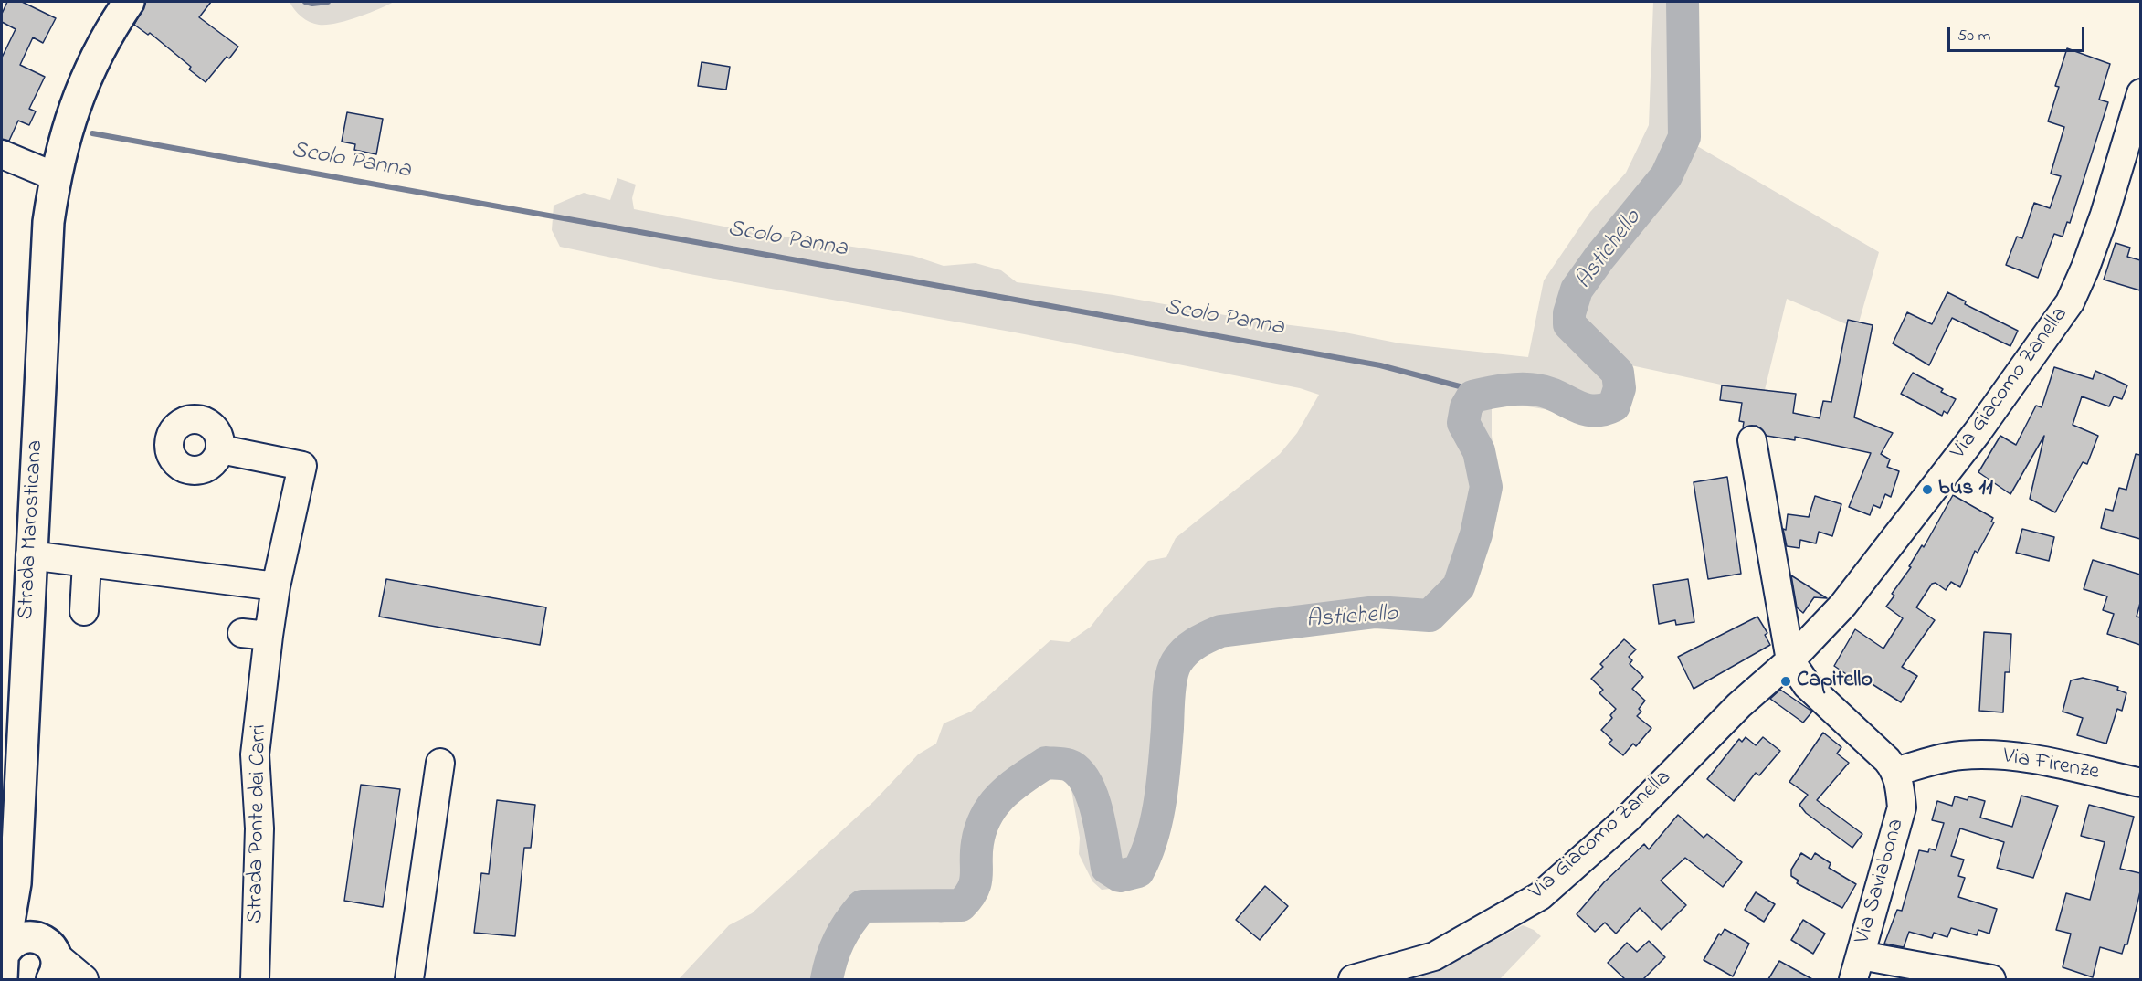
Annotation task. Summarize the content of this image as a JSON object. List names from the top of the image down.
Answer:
{
  "streets": {
    "main road": ["Strada Marosticana"],
    "street": [
      "Via Giacomo Zanella",
      "Via Firenze",
      "Strada Ponte dei Carri",
      "Via Saviabona"
    ]
  },
  "crossings": [
    ["Via Firenze", "Via Saviabona"]
  ],
  "water": ["Scolo Panna", "Astichello"],
  "places": ["bus 11", "Capitello"],
  "scale_bar": "50 m"
}
